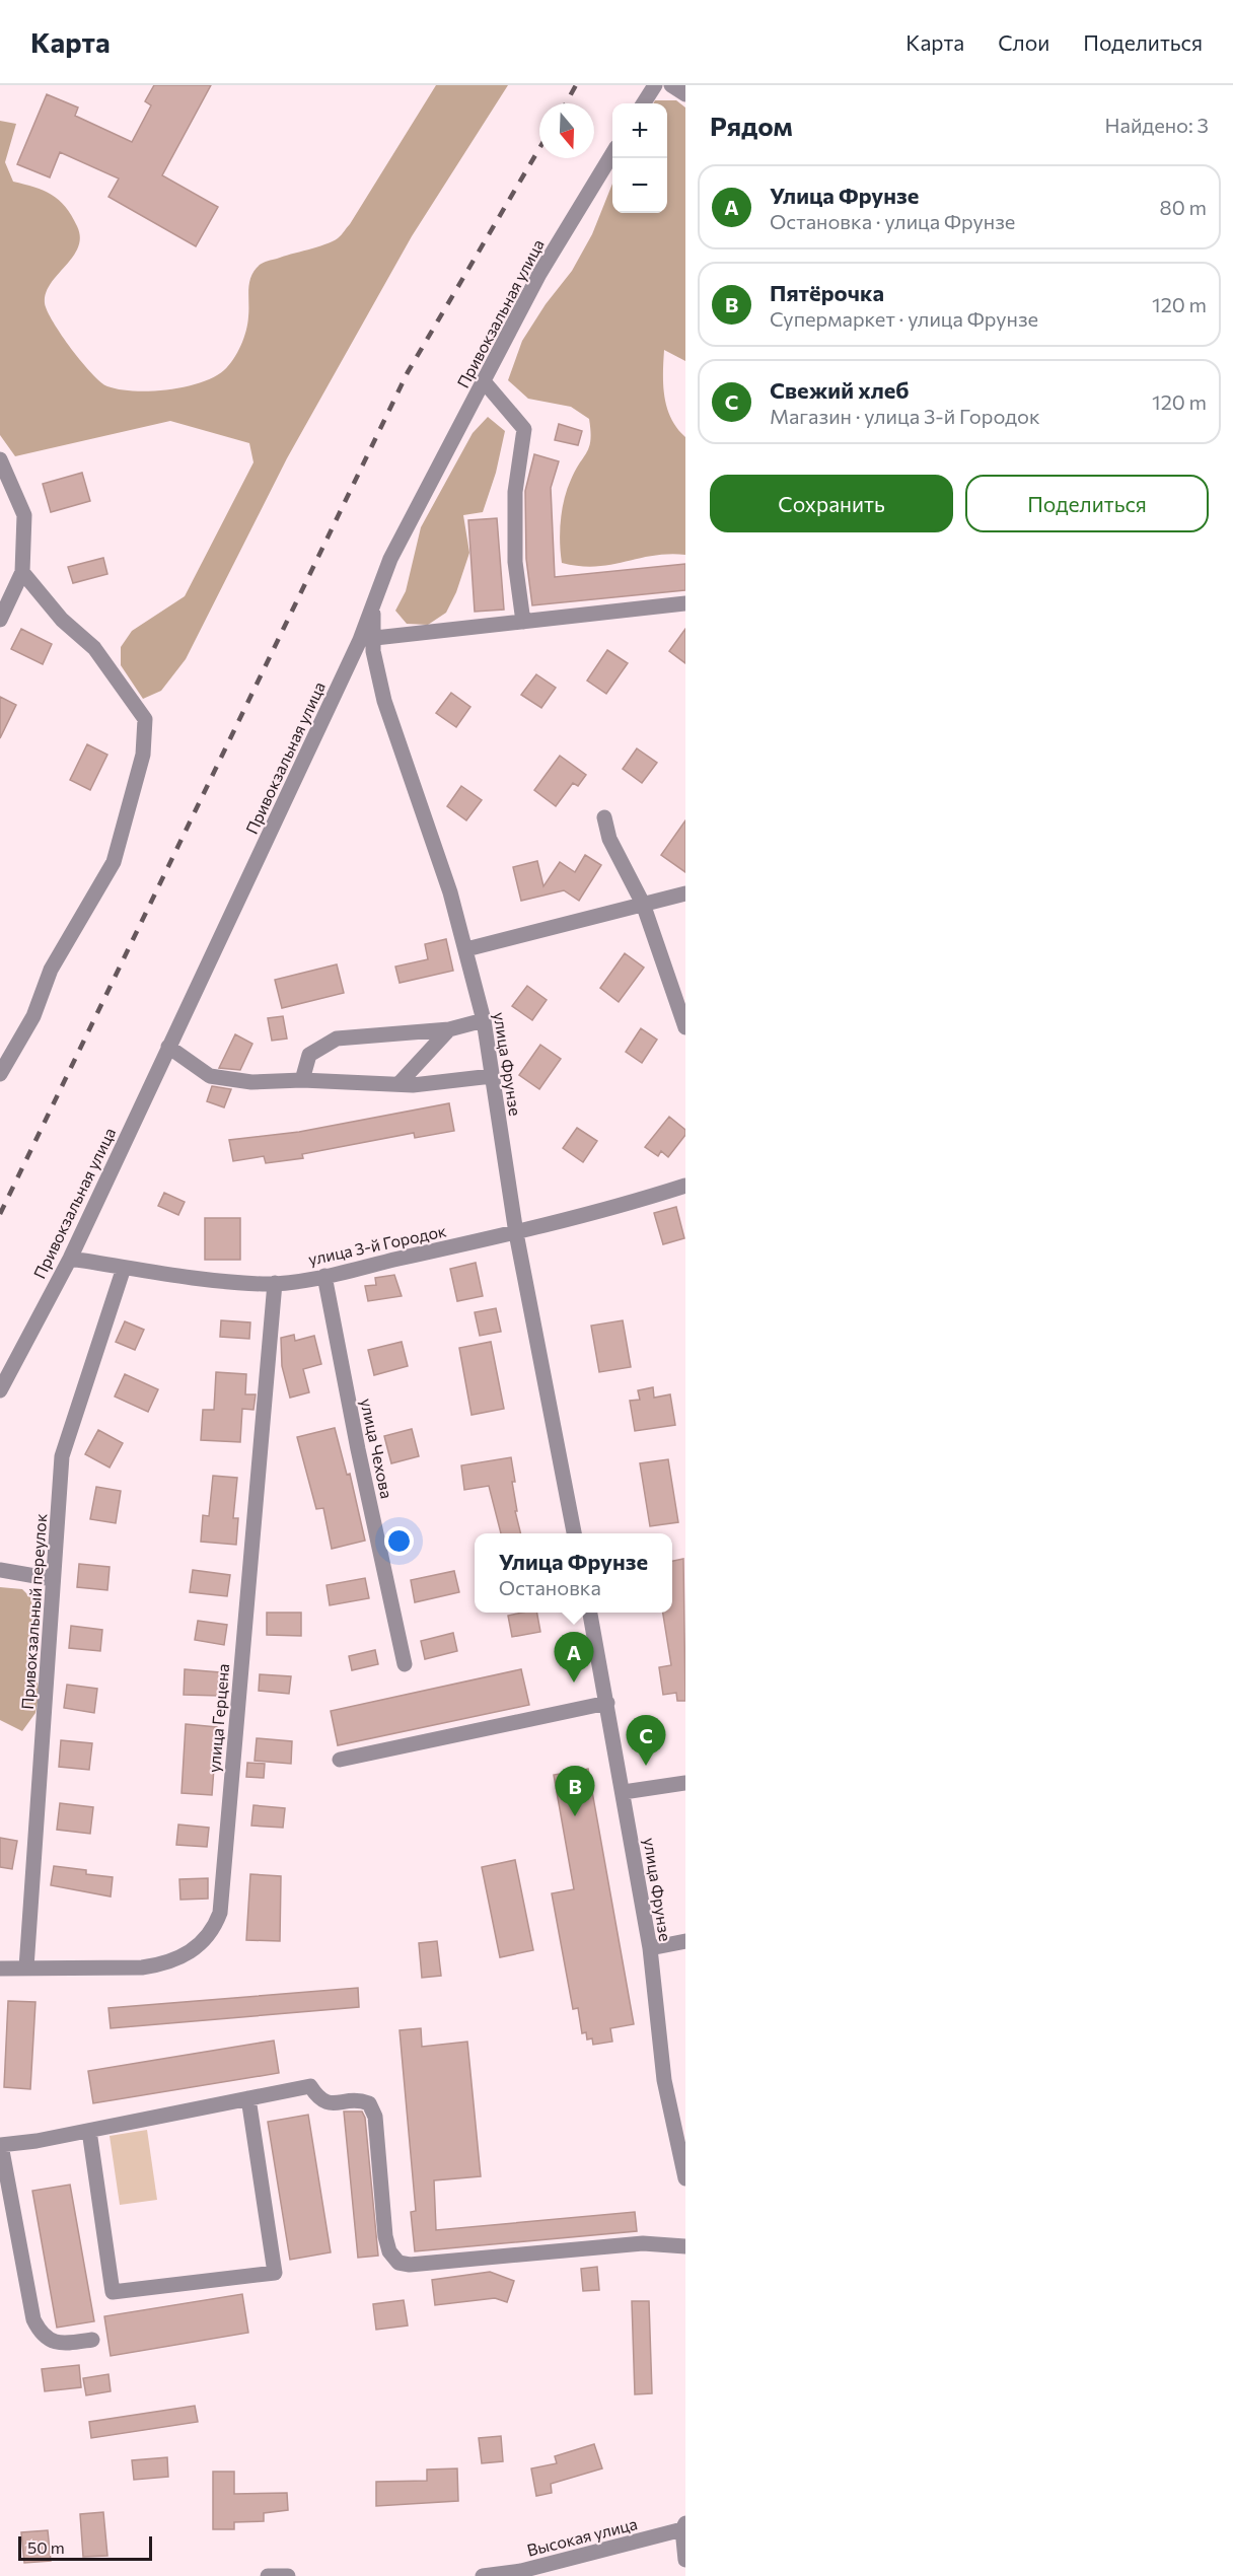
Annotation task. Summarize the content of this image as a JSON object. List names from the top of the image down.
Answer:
{
  "streets": {
    "street": [
      "Привокзальная улица",
      "улица Фрунзе",
      "улица 3-й Городок",
      "улица Чехова",
      "Привокзальный переулок",
      "улица Герцена",
      "Высокая улица"
    ]
  },
  "crossings": [
    ["Привокзальная улица", "улица Фрунзе"],
    ["Привокзальная улица", "улица 3-й Городок"],
    ["улица Фрунзе", "улица 3-й Городок"],
    ["улица 3-й Городок", "улица Чехова"],
    ["улица 3-й Городок", "Привокзальный переулок"],
    ["улица 3-й Городок", "улица Герцена"],
    ["Привокзальный переулок", "улица Герцена"]
  ],
  "scale_bar": "50 m",
  "north": "bottom",
  "page": {
    "header": "Карта",
    "nav": ["Карта", "Слои", "Поделиться"],
    "heading": ["Рядом", "Найдено: 3"],
    "map_buttons": ["+", "−"],
    "list": [
      {
        "mark": "A",
        "name": "Улица Фрунзе",
        "note": "Остановка · улица Фрунзе",
        "value": "80 m"
      },
      {
        "mark": "B",
        "name": "Пятёрочка",
        "note": "Супермаркет · улица Фрунзе",
        "value": "120 m"
      },
      {
        "mark": "C",
        "name": "Свежий хлеб",
        "note": "Магазин · улица 3-й Городок",
        "value": "120 m"
      }
    ],
    "buttons": ["Сохранить", "Поделиться"],
    "popup": ["Улица Фрунзе", "Остановка"],
    "pins": ["A", "C", "B"],
    "scale": "50 m"
  }
}
